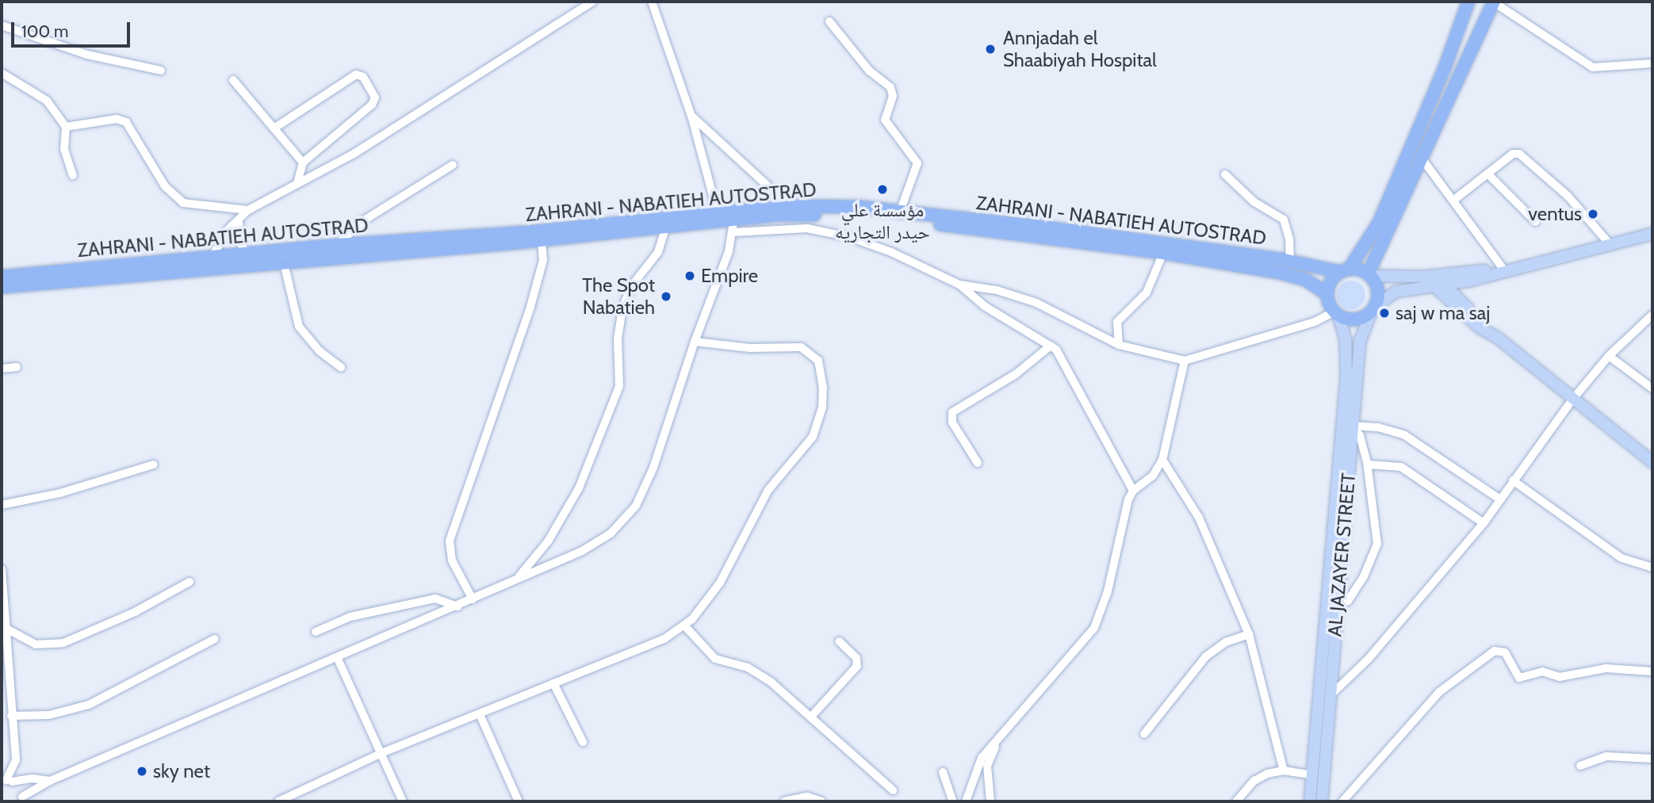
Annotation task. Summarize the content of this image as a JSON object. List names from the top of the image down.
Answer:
{
  "streets": {
    "highway": ["ZAHRANI - NABATIEH AUTOSTRAD"],
    "main road": ["AL JAZAYER STREET"]
  },
  "crossings": [
    ["ZAHRANI - NABATIEH AUTOSTRAD", "AL JAZAYER STREET"]
  ],
  "places": [
    "Annjadah el Shaabiyah Hospital",
    "مؤسسة علي حيدر التجاريه",
    "ventus",
    "Empire",
    "The Spot Nabatieh",
    "saj w ma saj",
    "sky net"
  ],
  "scale_bar": "100 m"
}
